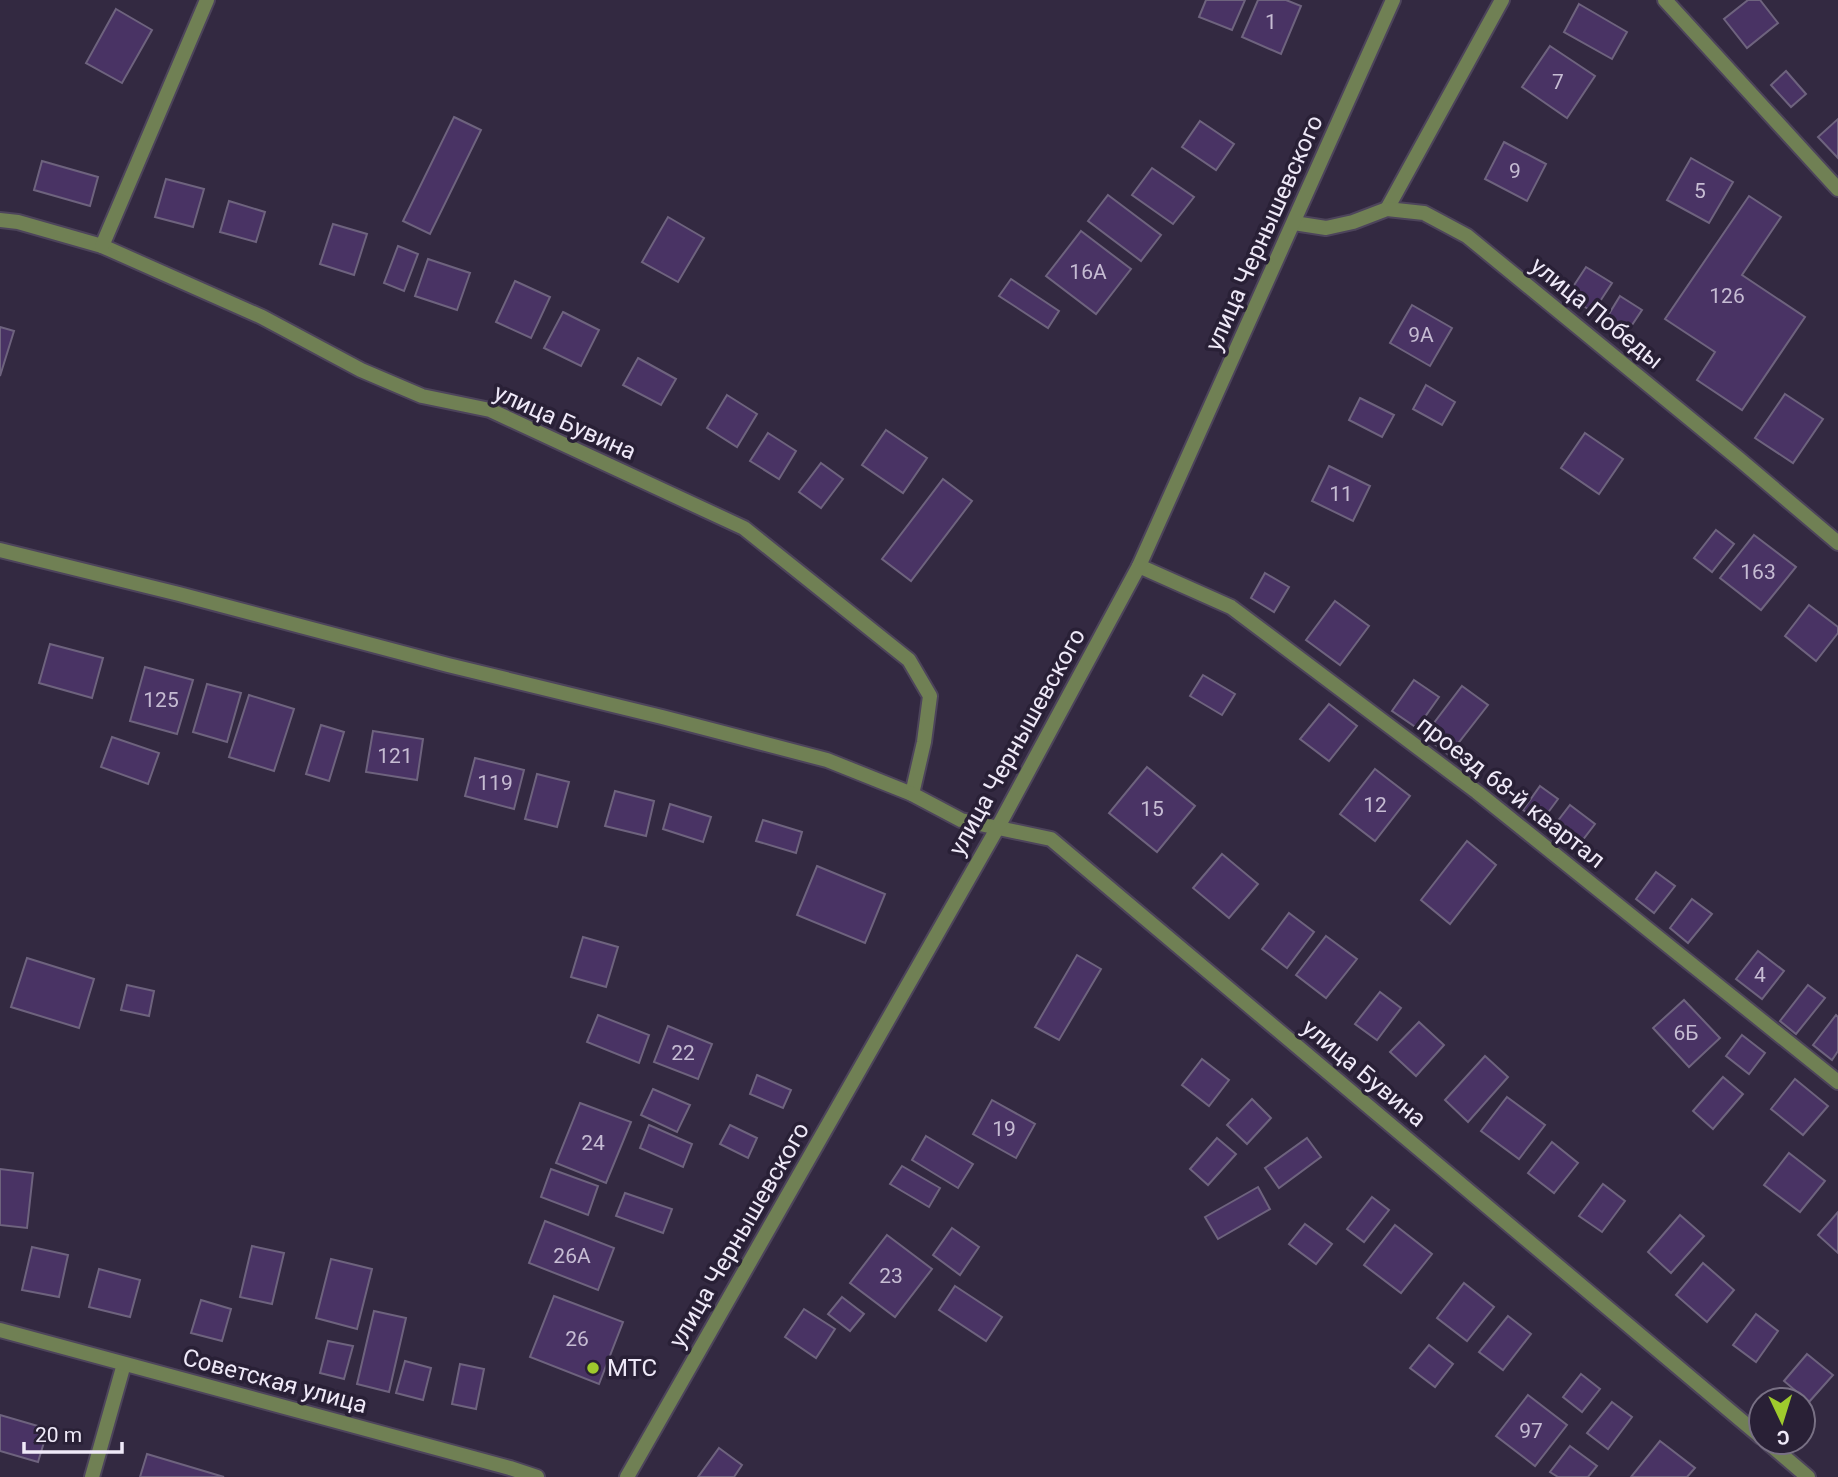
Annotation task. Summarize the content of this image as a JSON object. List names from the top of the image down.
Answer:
{
  "streets": {
    "street": [
      "улица Чернышевского",
      "улица Победы",
      "улица Бувина",
      "проезд 68-й квартал",
      "Советская улица"
    ]
  },
  "crossings": [
    ["улица Чернышевского", "улица Победы"],
    ["улица Чернышевского", "улица Бувина"],
    ["улица Чернышевского", "проезд 68-й квартал"]
  ],
  "places": ["МТС"],
  "house_numbers": [
    "1",
    "7",
    "9",
    "5",
    "16А",
    "126",
    "9А",
    "11",
    "163",
    "125",
    "121",
    "119",
    "12",
    "15",
    "4",
    "6Б",
    "22",
    "19",
    "24",
    "26А",
    "23",
    "26",
    "97"
  ],
  "scale_bar": "20 m",
  "north": "bottom"
}
